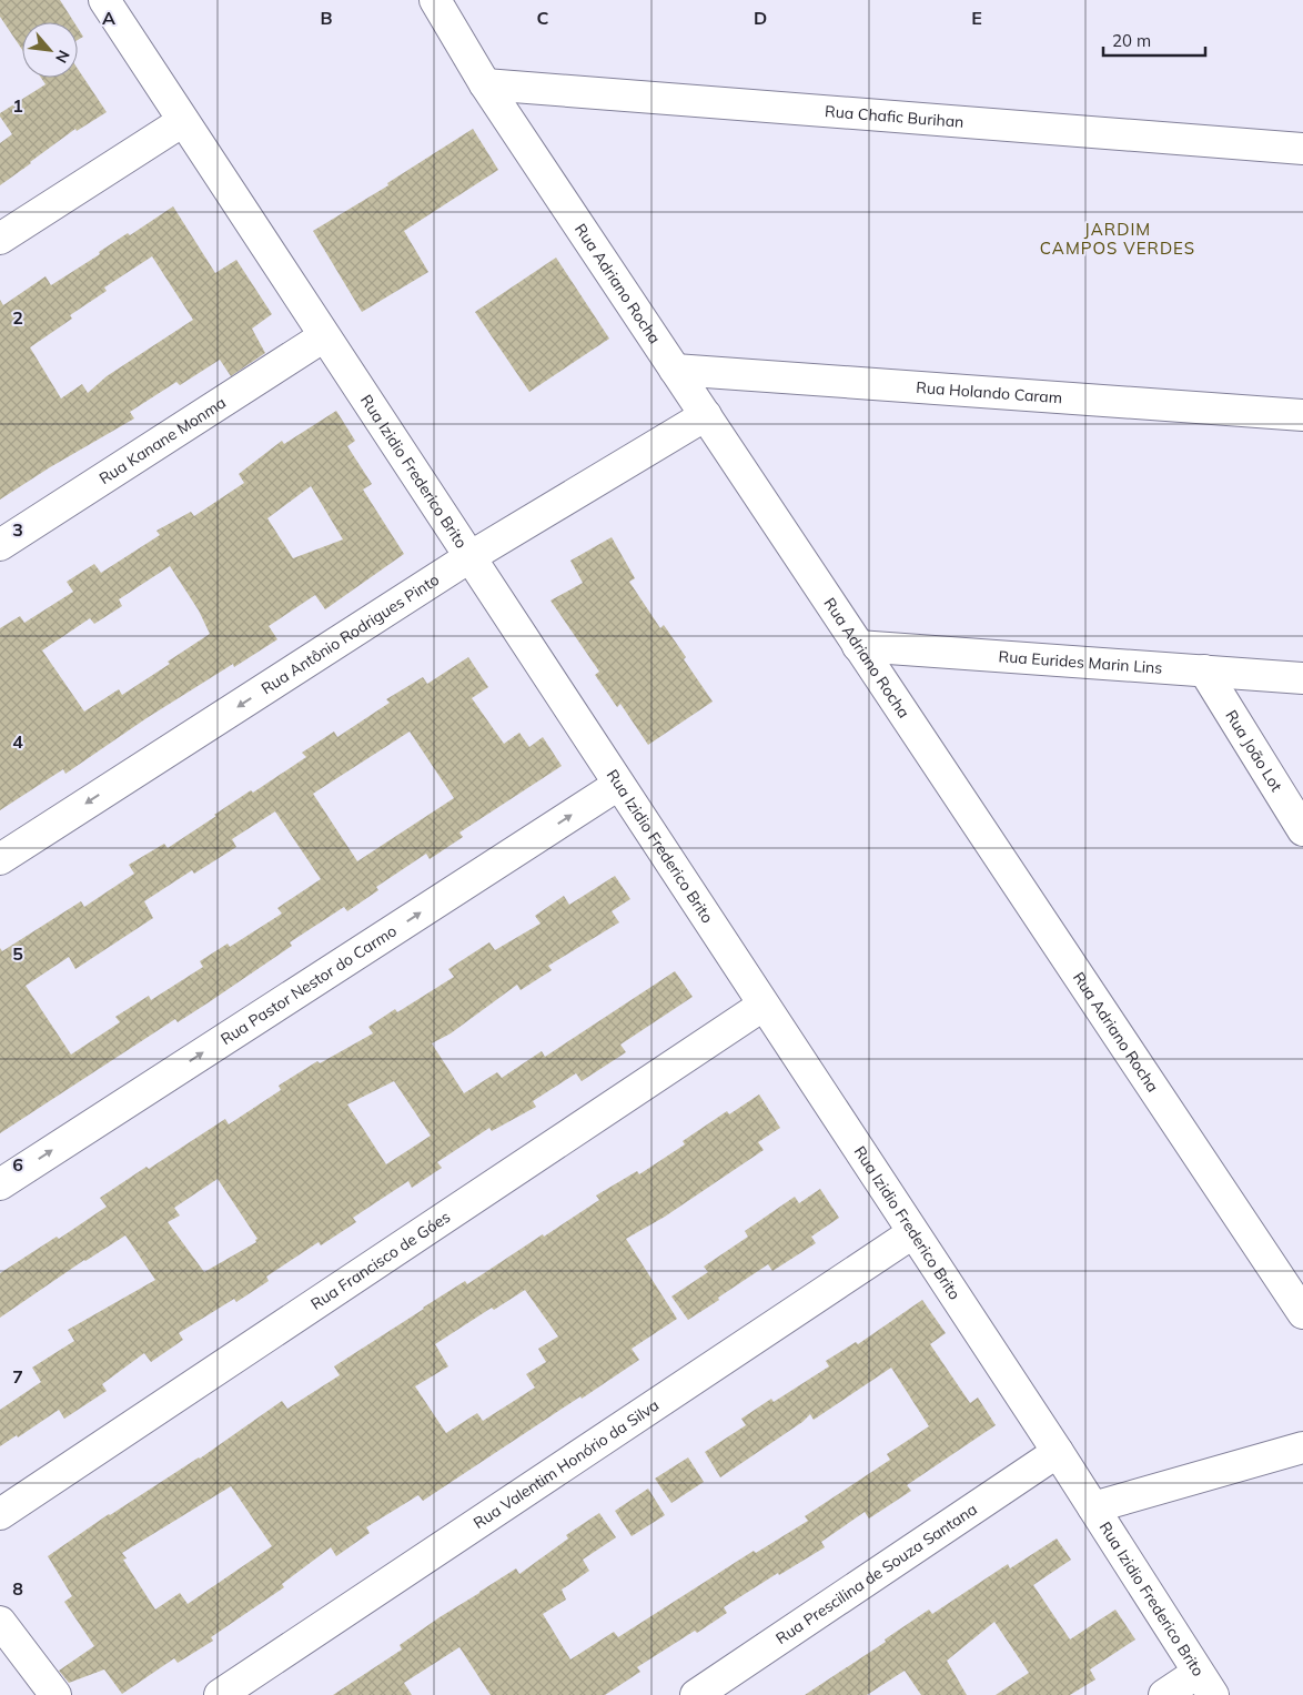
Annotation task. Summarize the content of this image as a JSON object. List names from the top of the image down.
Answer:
{
  "streets": {
    "street": [
      "Rua Chafic Burihan",
      "Rua Adriano Rocha",
      "Rua Holando Caram",
      "Rua Kanane Monma",
      "Rua Izidio Frederico Brito",
      "Rua Antônio Rodrigues Pinto",
      "Rua Eurides Marin Lins",
      "Rua João Lot",
      "Rua Pastor Nestor do Carmo",
      "Rua Francisco de Góes",
      "Rua Valentim Honório da Silva",
      "Rua Prescilina de Souza Santana"
    ]
  },
  "crossings": [
    ["Rua Chafic Burihan", "Rua Adriano Rocha"],
    ["Rua Adriano Rocha", "Rua Holando Caram"],
    ["Rua Adriano Rocha", "Rua Antônio Rodrigues Pinto"],
    ["Rua Adriano Rocha", "Rua Eurides Marin Lins"],
    ["Rua Kanane Monma", "Rua Izidio Frederico Brito"],
    ["Rua Izidio Frederico Brito", "Rua Antônio Rodrigues Pinto"],
    ["Rua Izidio Frederico Brito", "Rua Pastor Nestor do Carmo"],
    ["Rua Izidio Frederico Brito", "Rua Francisco de Góes"],
    ["Rua Izidio Frederico Brito", "Rua Valentim Honório da Silva"],
    ["Rua Izidio Frederico Brito", "Rua Prescilina de Souza Santana"],
    ["Rua Eurides Marin Lins", "Rua João Lot"]
  ],
  "one_way": ["Rua Antônio Rodrigues Pinto", "Rua Pastor Nestor do Carmo"],
  "districts": ["JARDIM CAMPOS VERDES"],
  "scale_bar": "20 m",
  "north": "bottom right",
  "grid": {
    "columns": [
      "A",
      "B",
      "C",
      "D",
      "E"
    ],
    "rows": [
      "1",
      "2",
      "3",
      "4",
      "5",
      "6",
      "7",
      "8"
    ]
  }
}
